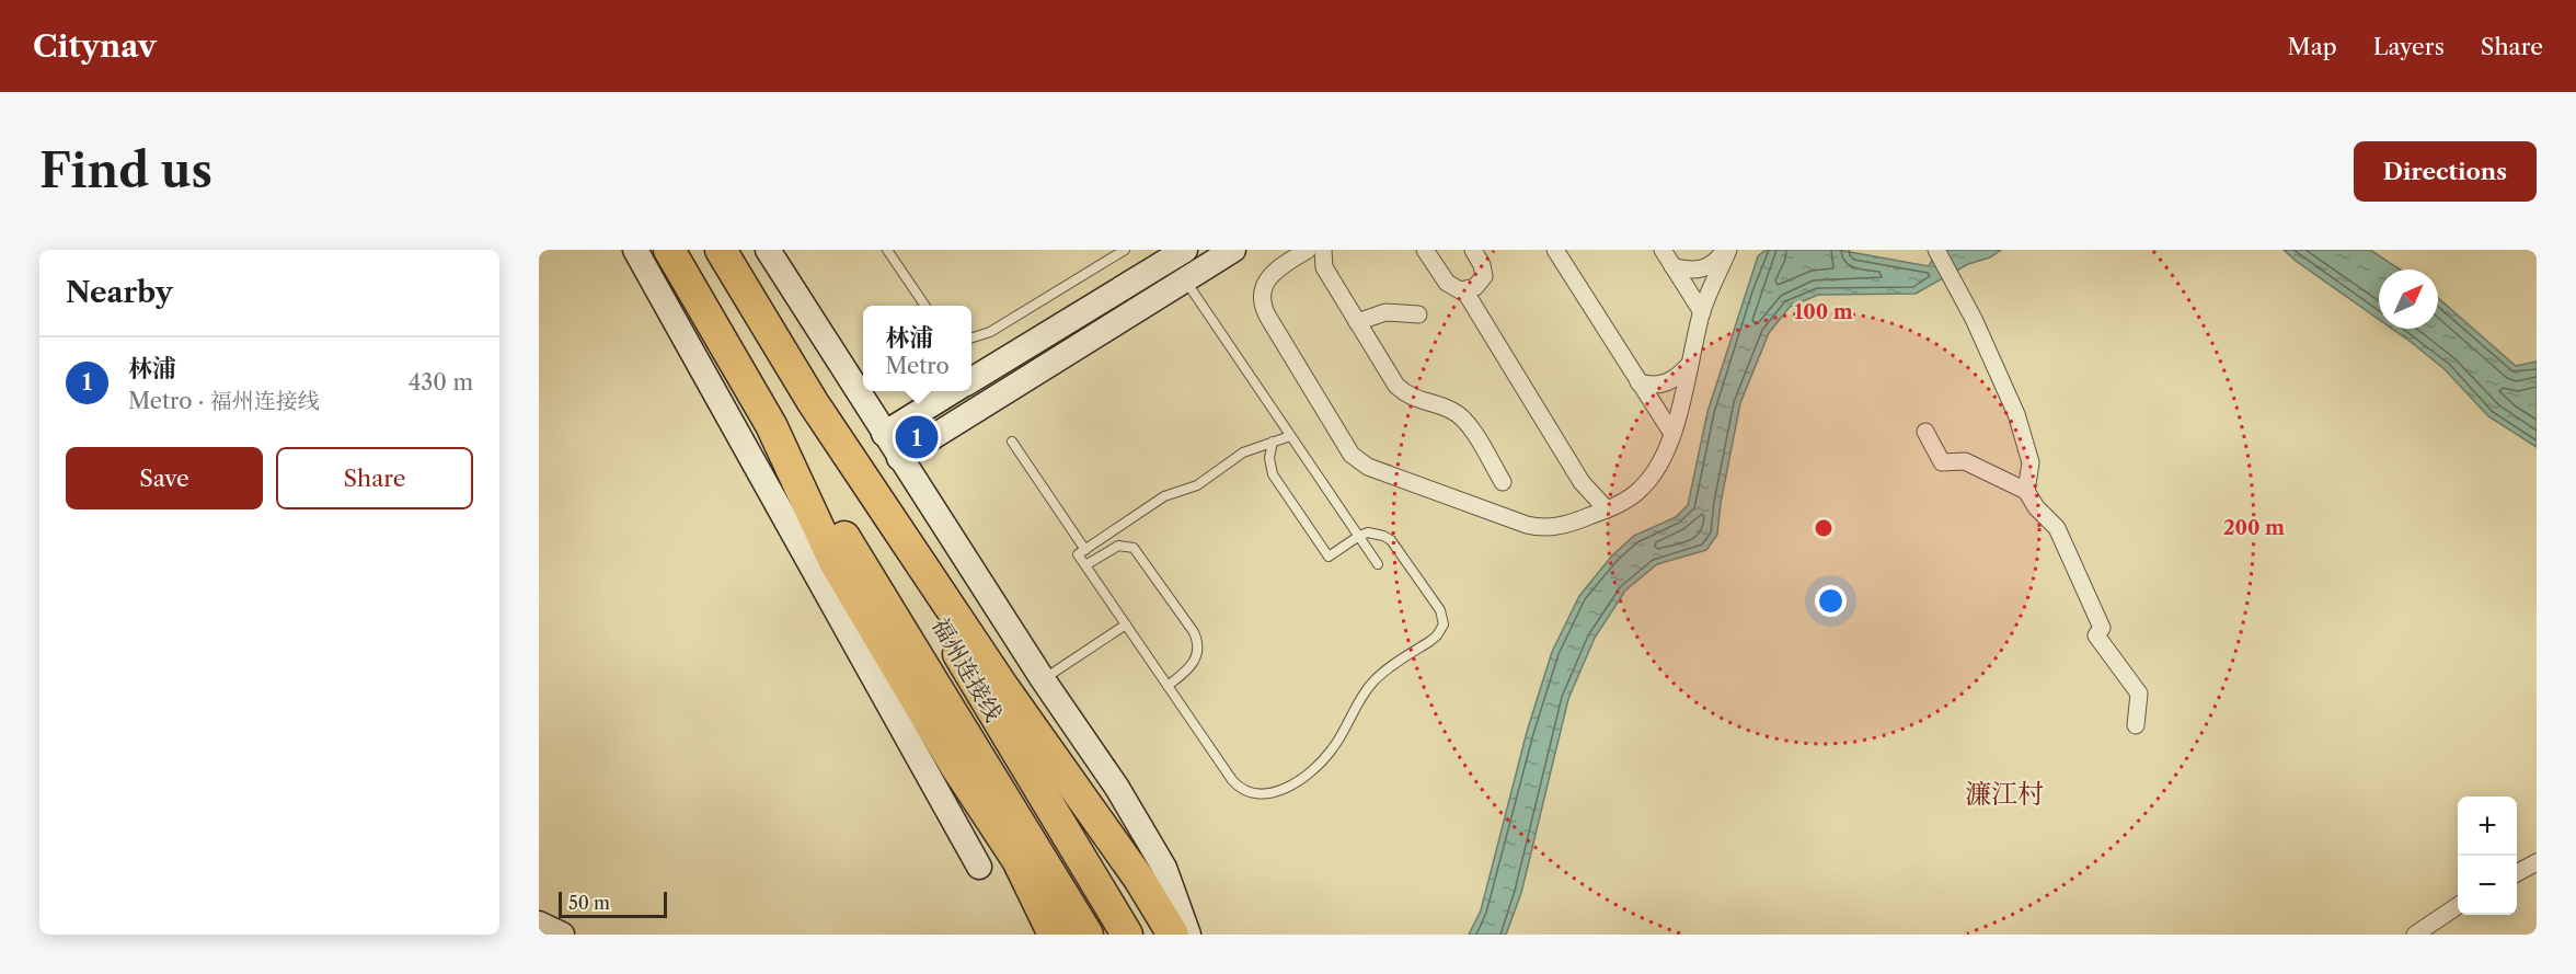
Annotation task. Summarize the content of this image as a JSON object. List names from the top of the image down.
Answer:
{
  "streets": {
    "highway": ["福州连接线"]
  },
  "districts": ["濂江村"],
  "scale_bar": "50 m",
  "north": "top right",
  "page": {
    "header": "Citynav",
    "nav": ["Map", "Layers", "Share"],
    "buttons": [
      "Directions",
      ["Save", "Share"]
    ],
    "title": "Find us",
    "heading": "Nearby",
    "popup": ["林浦", "Metro"],
    "list": [
      {
        "mark": "1",
        "name": "林浦",
        "note": "Metro · 福州连接线",
        "value": "430 m"
      }
    ],
    "pins": "1",
    "map_buttons": ["+", "−"],
    "scale": "50 m"
  },
  "rings": ["100 m", "200 m"]
}
